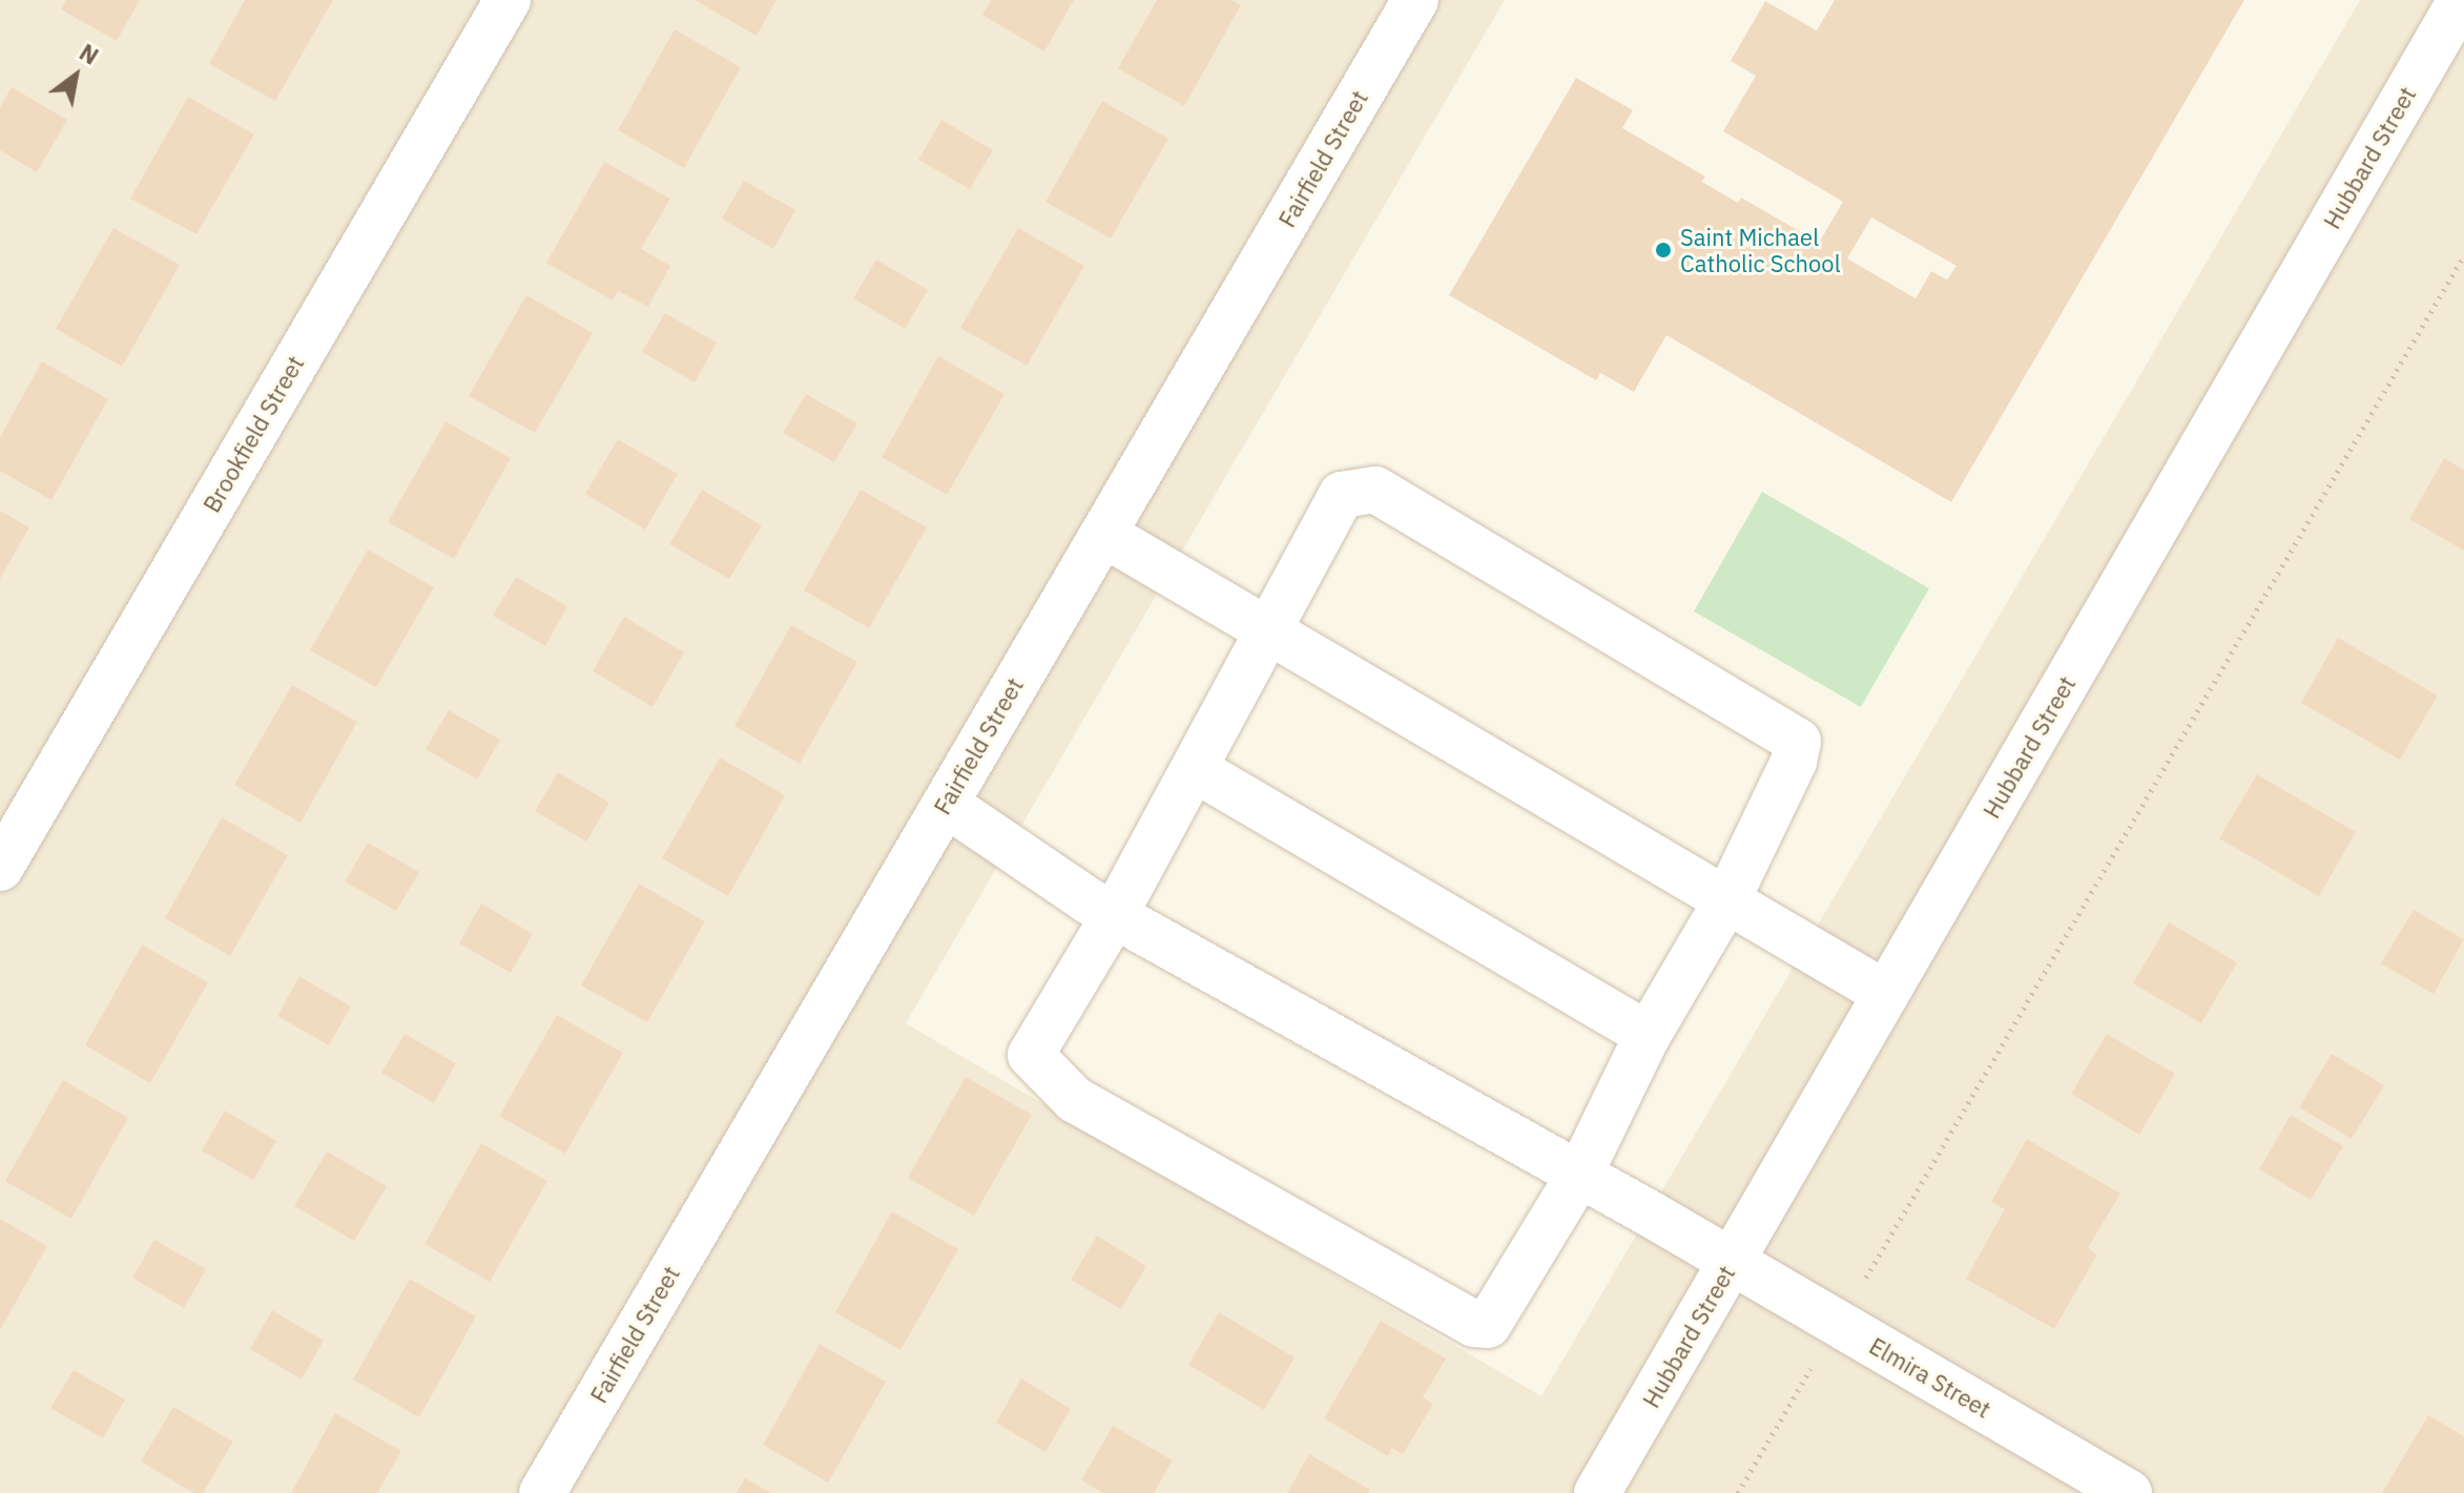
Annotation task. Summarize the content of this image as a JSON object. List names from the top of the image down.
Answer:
{
  "streets": {
    "street": [
      "Hubbard Street",
      "Fairfield Street",
      "Brookfield Street",
      "Elmira Street"
    ]
  },
  "crossings": [
    ["Hubbard Street", "Elmira Street"],
    ["Fairfield Street", "Elmira Street"]
  ],
  "places": ["Saint Michael Catholic School"],
  "north": "top right"
}
